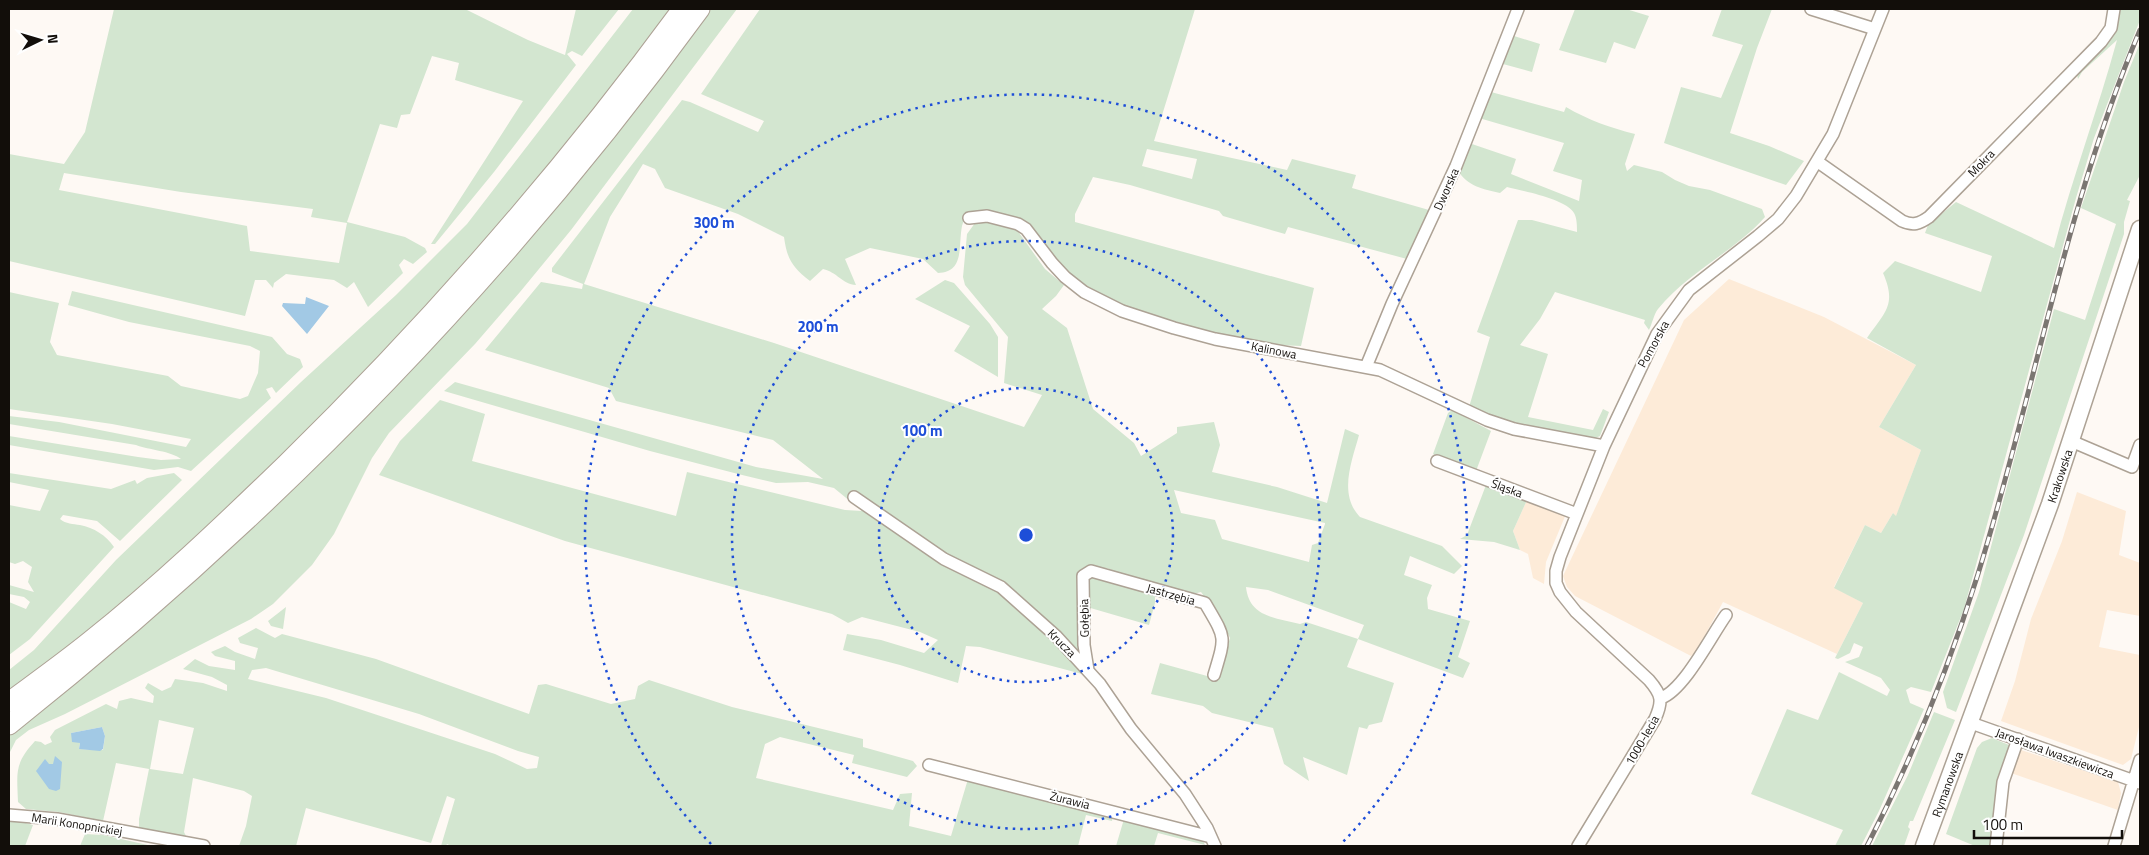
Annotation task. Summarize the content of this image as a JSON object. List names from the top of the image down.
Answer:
{
  "streets": {
    "main road": ["Krakowska", "Rymanowska"],
    "street": [
      "Mokra",
      "Dworska",
      "Pomorska",
      "Kalinowa",
      "Śląska",
      "Jastrzębia",
      "Gołębia",
      "Krucza",
      "1000-lecia",
      "Jarosława Iwaszkiewicza",
      "Żurawia",
      "Marii Konopnickiej"
    ]
  },
  "crossings": [
    ["Mokra", "Pomorska"],
    ["Dworska", "Kalinowa"],
    ["Pomorska", "Kalinowa"],
    ["Pomorska", "Śląska"],
    ["Pomorska", "1000-lecia"],
    ["Krakowska", "Jarosława Iwaszkiewicza"],
    ["Krakowska", "Rymanowska"],
    ["Jastrzębia", "Gołębia"],
    ["Gołębia", "Krucza"],
    ["Krucza", "Żurawia"],
    ["Jarosława Iwaszkiewicza", "Rymanowska"]
  ],
  "scale_bar": "100 m",
  "north": "right",
  "rings": ["300 m", "200 m", "100 m"]
}
